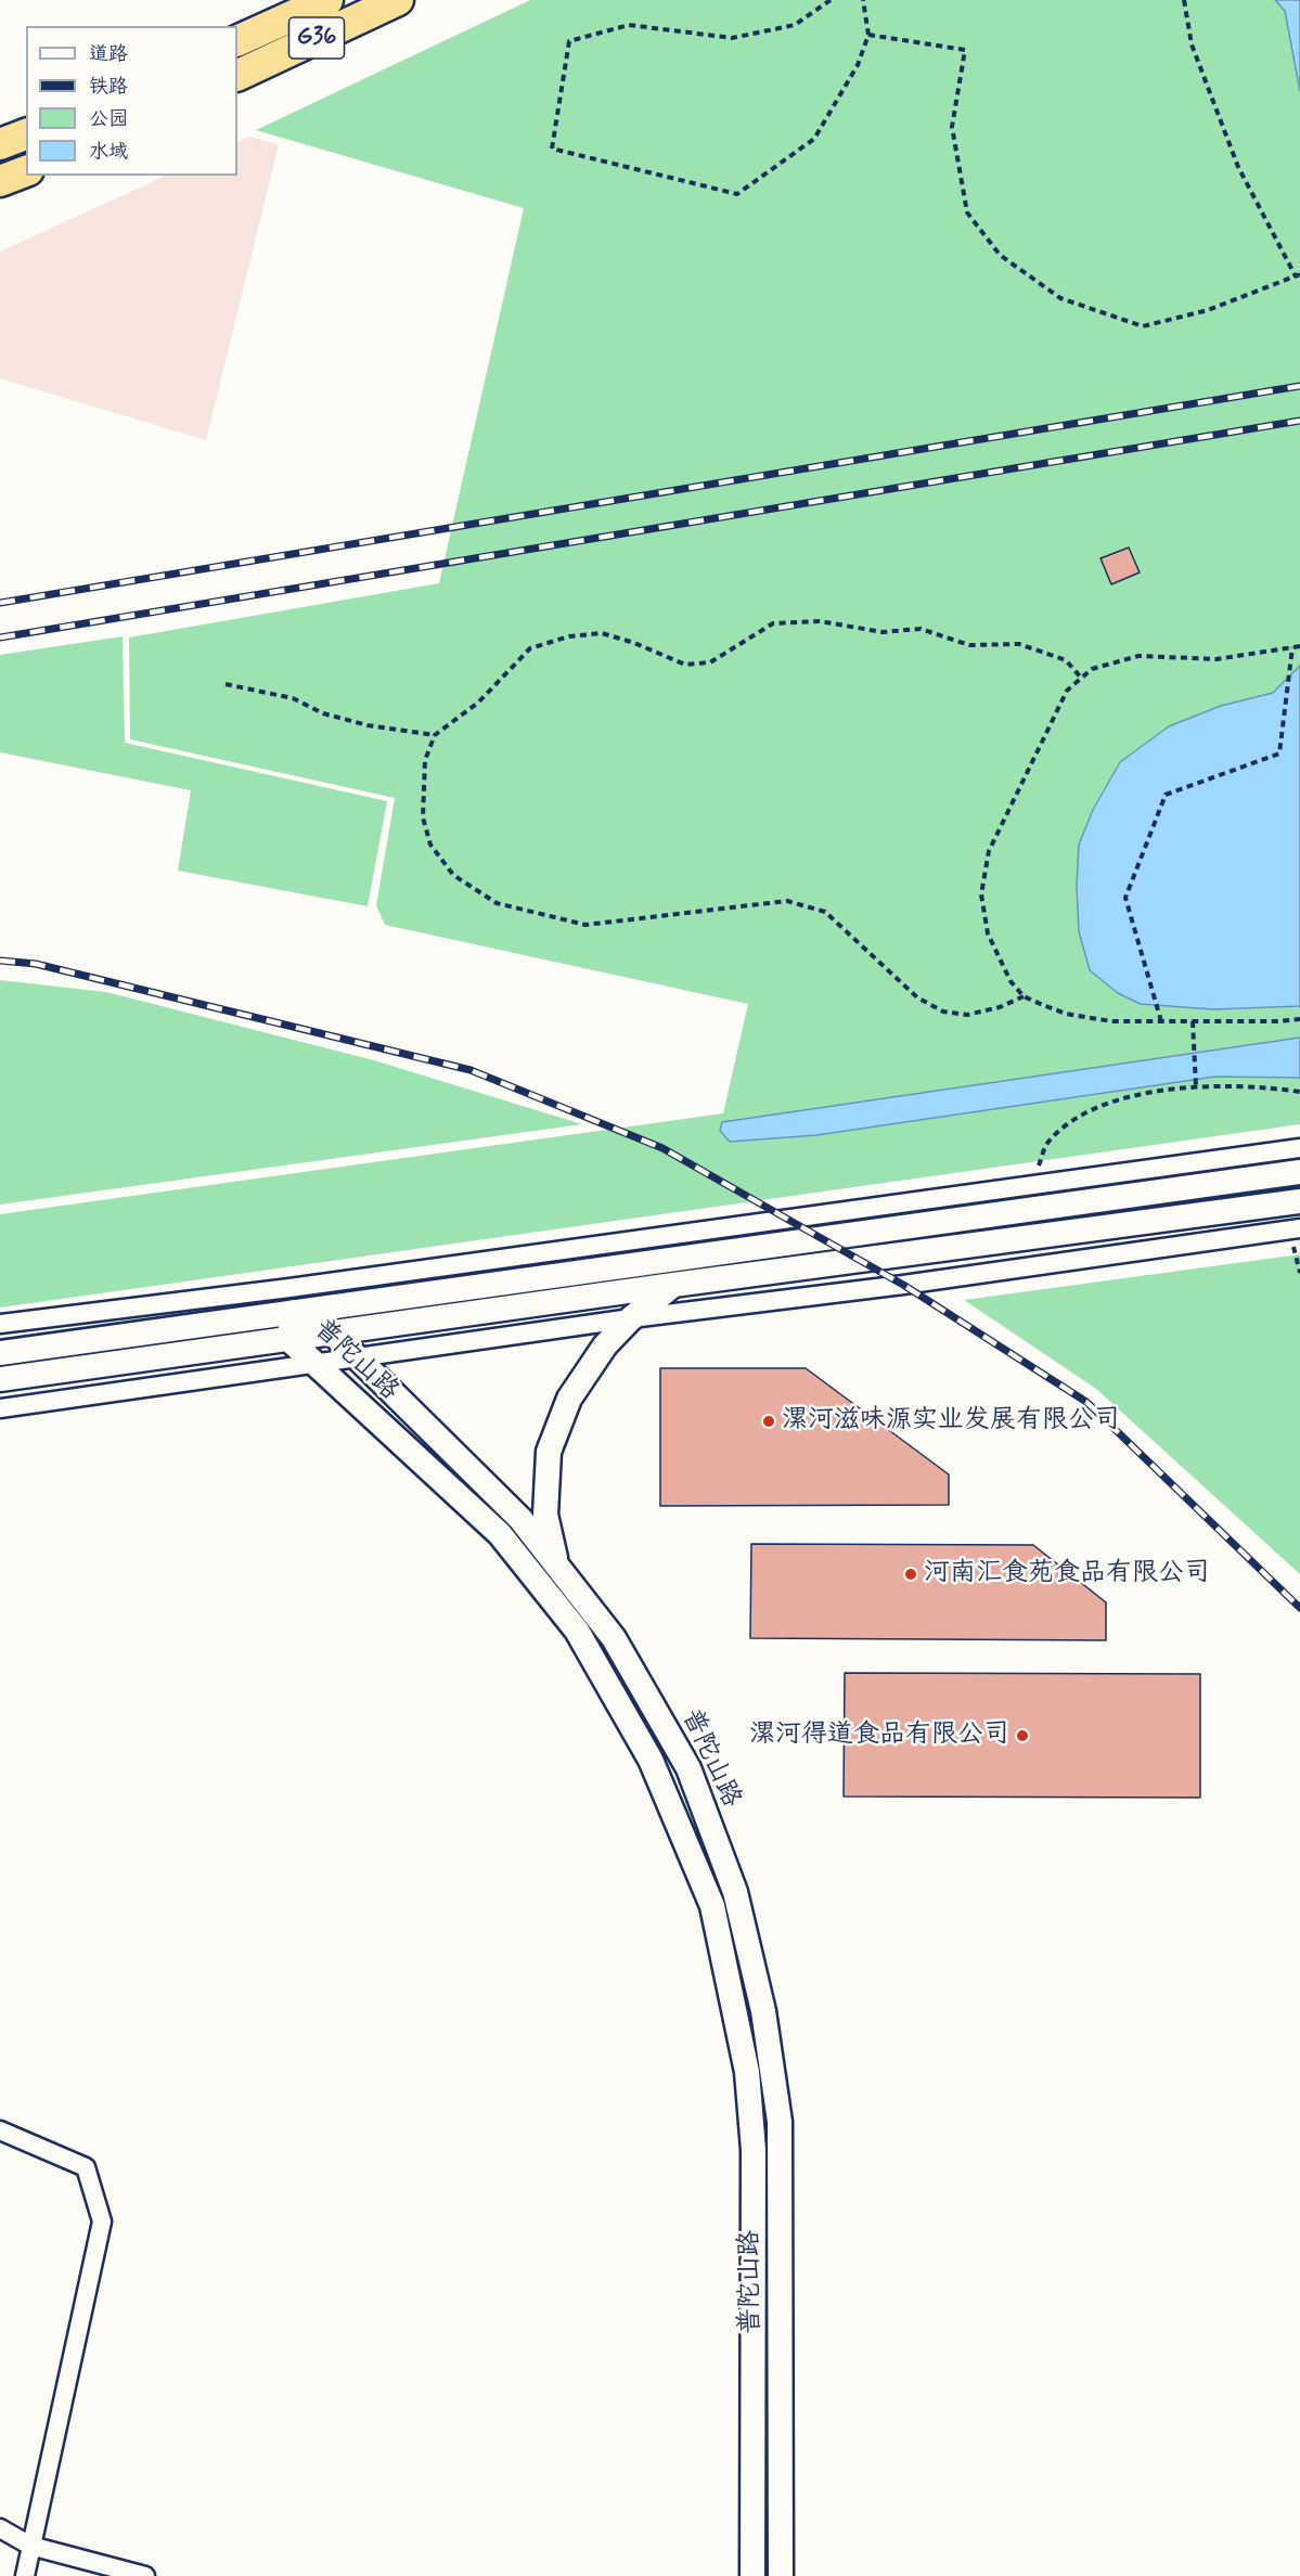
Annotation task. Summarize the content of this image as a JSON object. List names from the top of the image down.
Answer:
{
  "streets": {
    "highway": ["G36"],
    "main road": ["普陀山路"]
  },
  "places": ["漯河滋味源实业发展有限公司", "河南汇食苑食品有限公司", "漯河得道食品有限公司"],
  "legend": [
    "道路",
    "铁路",
    "公园",
    "水域"
  ]
}
